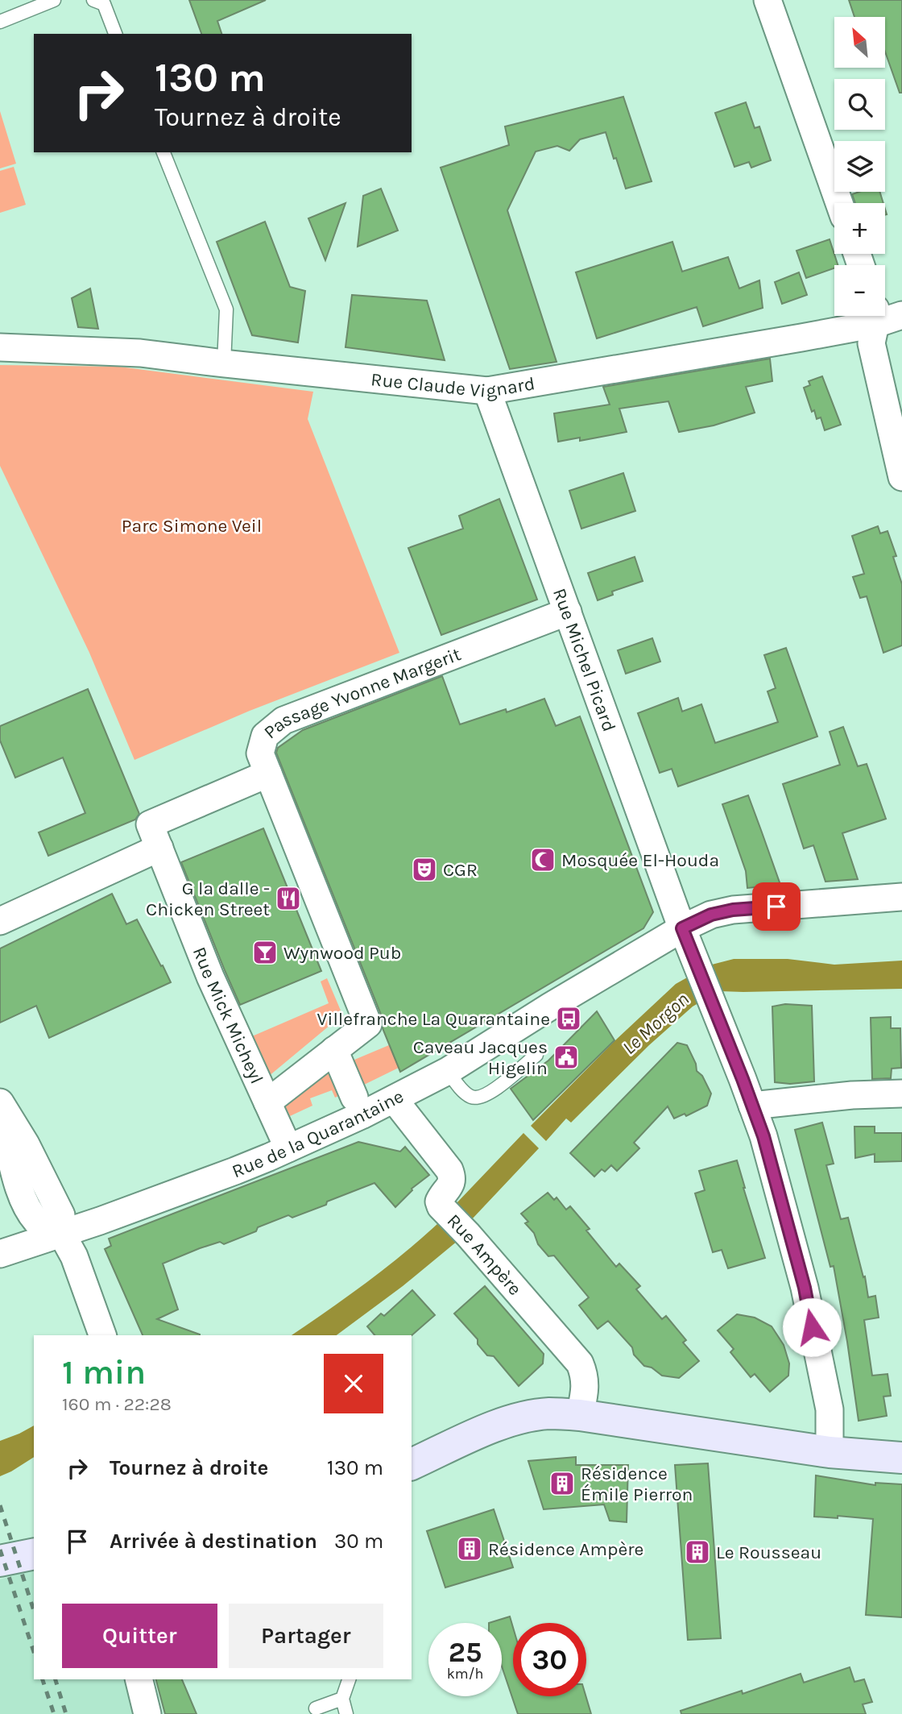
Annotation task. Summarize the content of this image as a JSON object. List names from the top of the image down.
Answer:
{
  "streets": {
    "street": [
      "Rue Claude Vignard",
      "Rue Michel Picard",
      "Passage Yvonne Margerit",
      "Rue Mick Micheyl",
      "Rue de la Quarantaine",
      "Rue Ampère"
    ]
  },
  "crossings": [
    ["Rue Claude Vignard", "Rue Michel Picard"],
    ["Rue Michel Picard", "Passage Yvonne Margerit"],
    ["Rue Michel Picard", "Rue de la Quarantaine"],
    ["Passage Yvonne Margerit", "Rue Mick Micheyl"],
    ["Rue Mick Micheyl", "Rue de la Quarantaine"],
    ["Rue de la Quarantaine", "Rue Ampère"]
  ],
  "water": ["Le Morgon"],
  "parks": ["Parc Simone Veil"],
  "places": {
    "mosque": ["Mosquée El-Houda"],
    "theatre": ["CGR"],
    "restaurant": ["G la dalle - Chicken Street"],
    "bar": ["Wynwood Pub"],
    "bus stop": ["Villefranche La Quarantaine"],
    "public building": ["Caveau Jacques Higelin"],
    "building": ["Résidence Émile Pierron", "Résidence Ampère", "Le Rousseau"]
  },
  "north": "top left",
  "page": {
    "map_buttons": ["+", "−"],
    "turn": ["130 m", "Tournez à droite"],
    "heading": ["1 min", "160 m · 22:28"],
    "list": [
      {
        "name": "Tournez à droite",
        "value": "130 m"
      },
      {
        "name": "Arrivée à destination",
        "value": "30 m"
      }
    ],
    "buttons": ["Quitter", "Partager"],
    "speed": "25 km/h",
    "limit": "30"
  }
}
